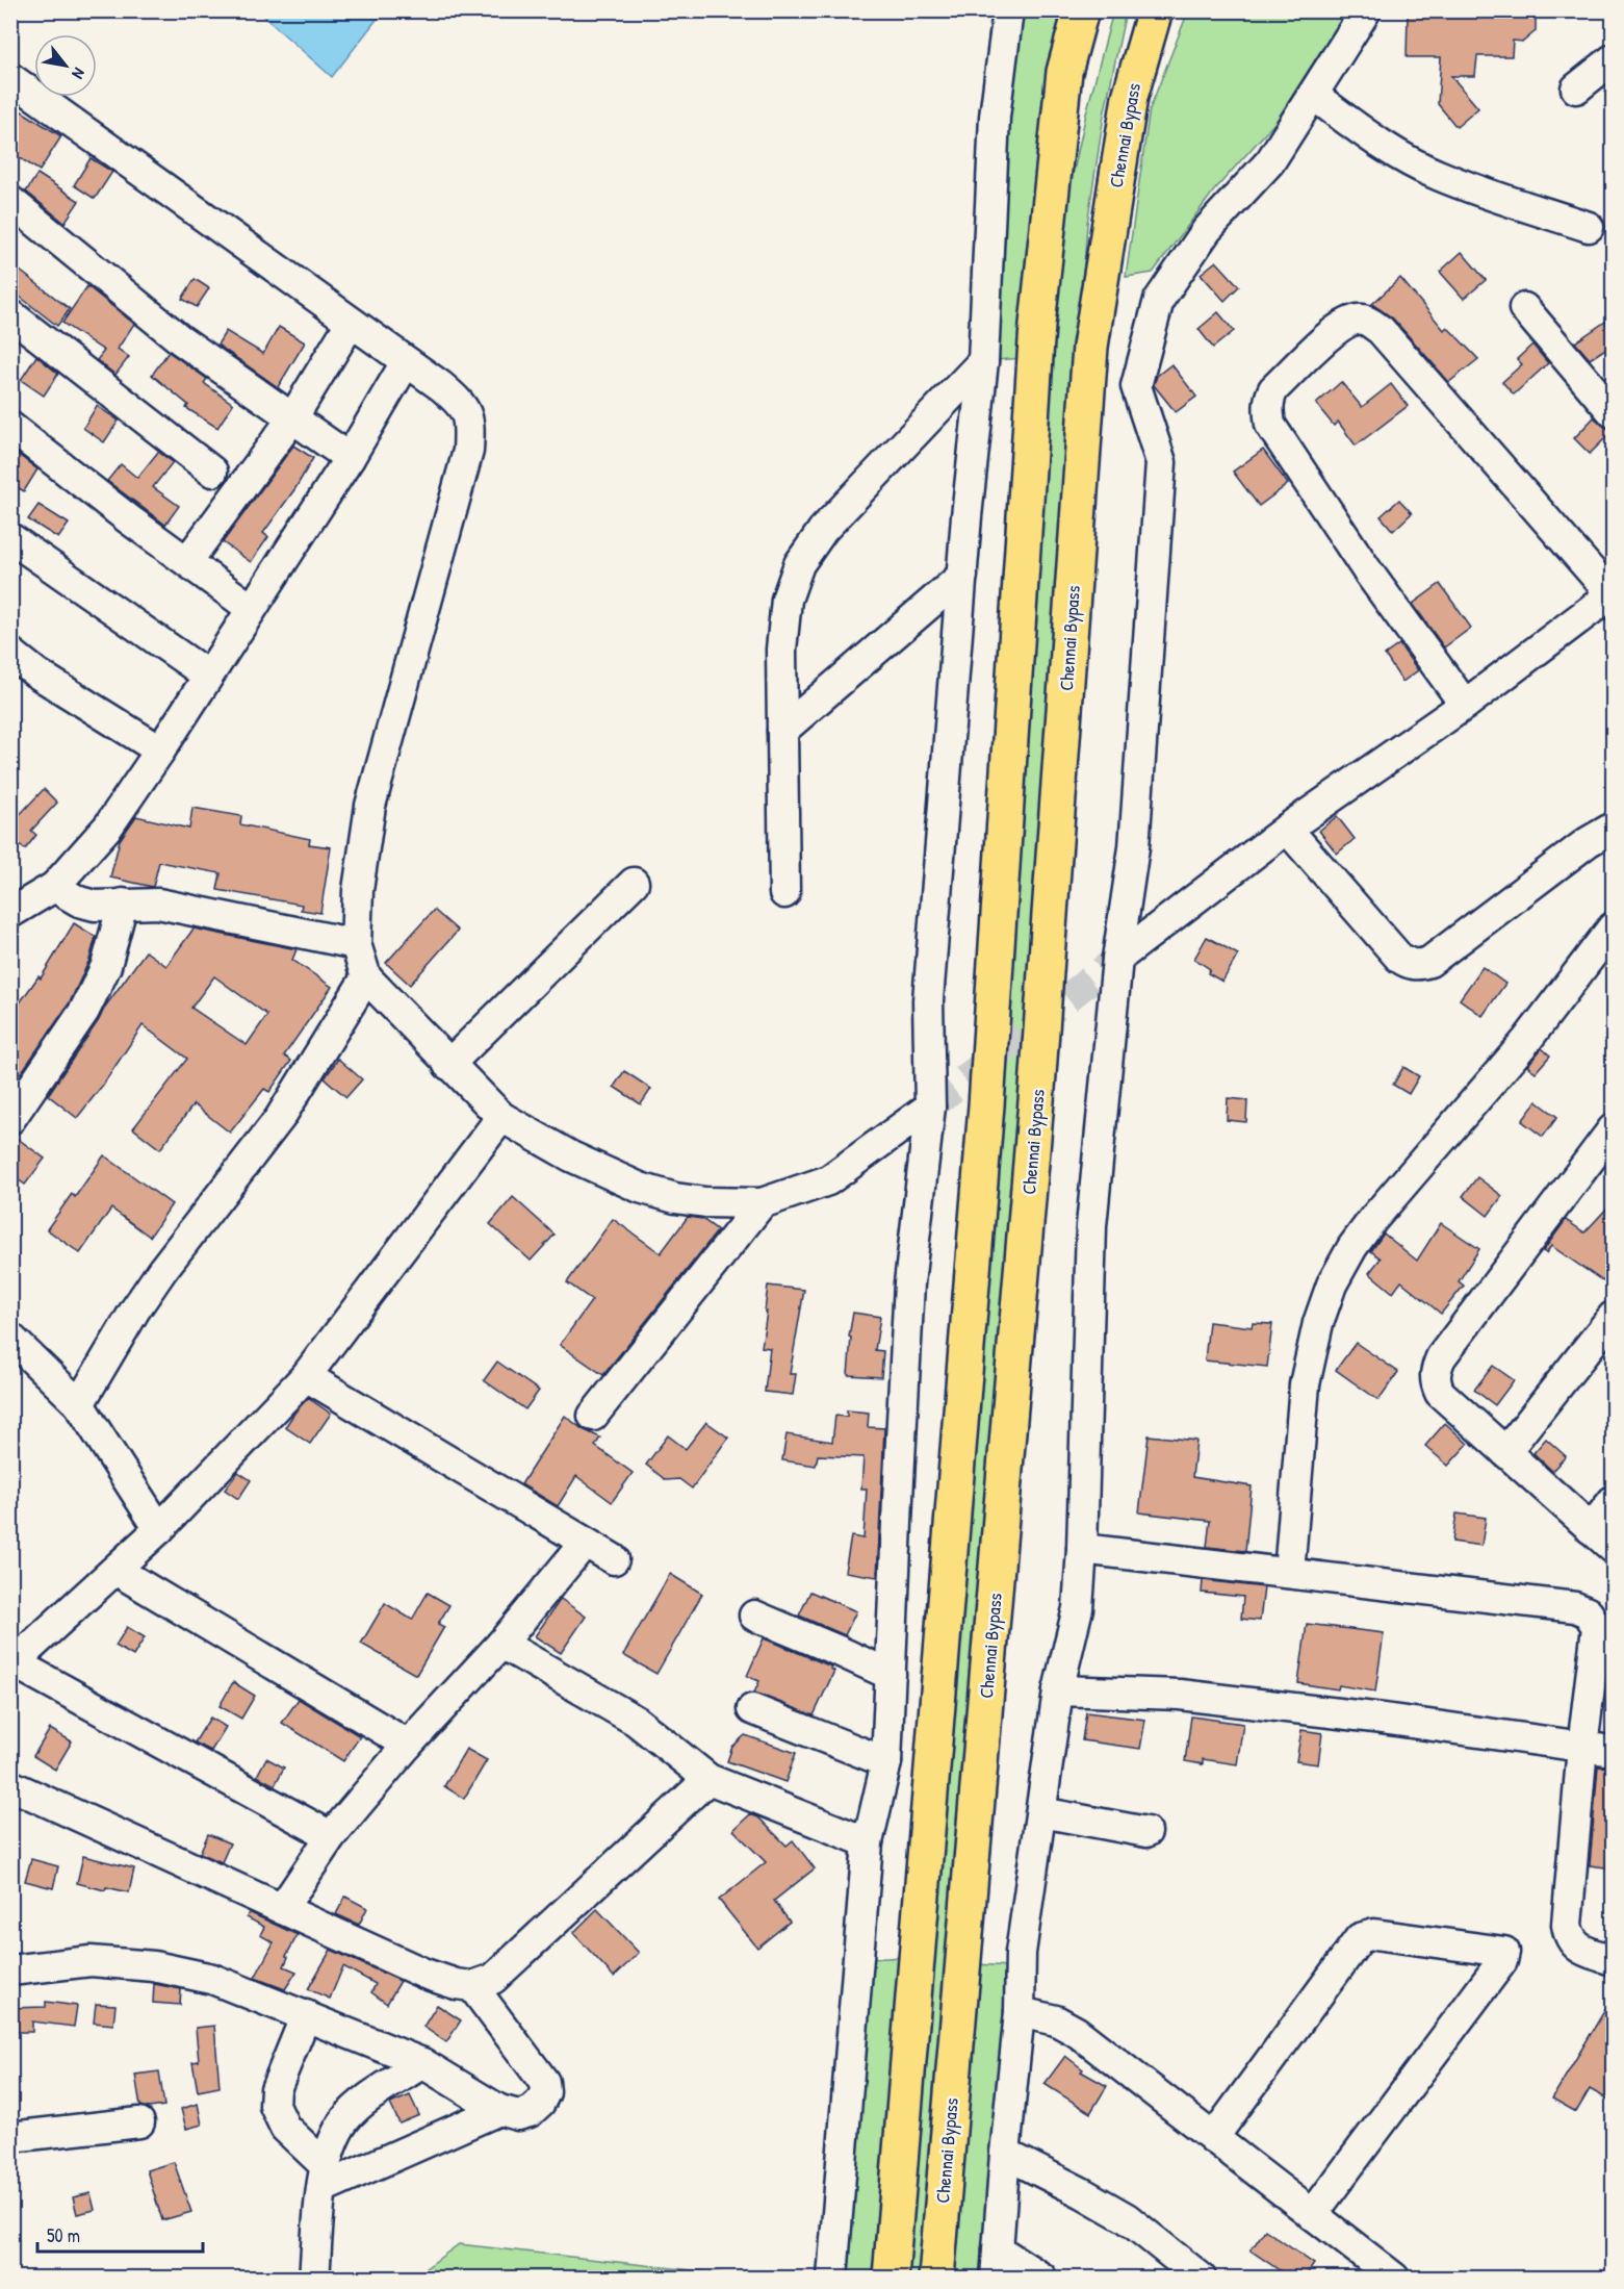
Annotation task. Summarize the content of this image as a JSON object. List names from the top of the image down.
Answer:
{
  "streets": {
    "highway": ["Chennai Bypass"]
  },
  "scale_bar": "50 m",
  "north": "bottom right"
}
